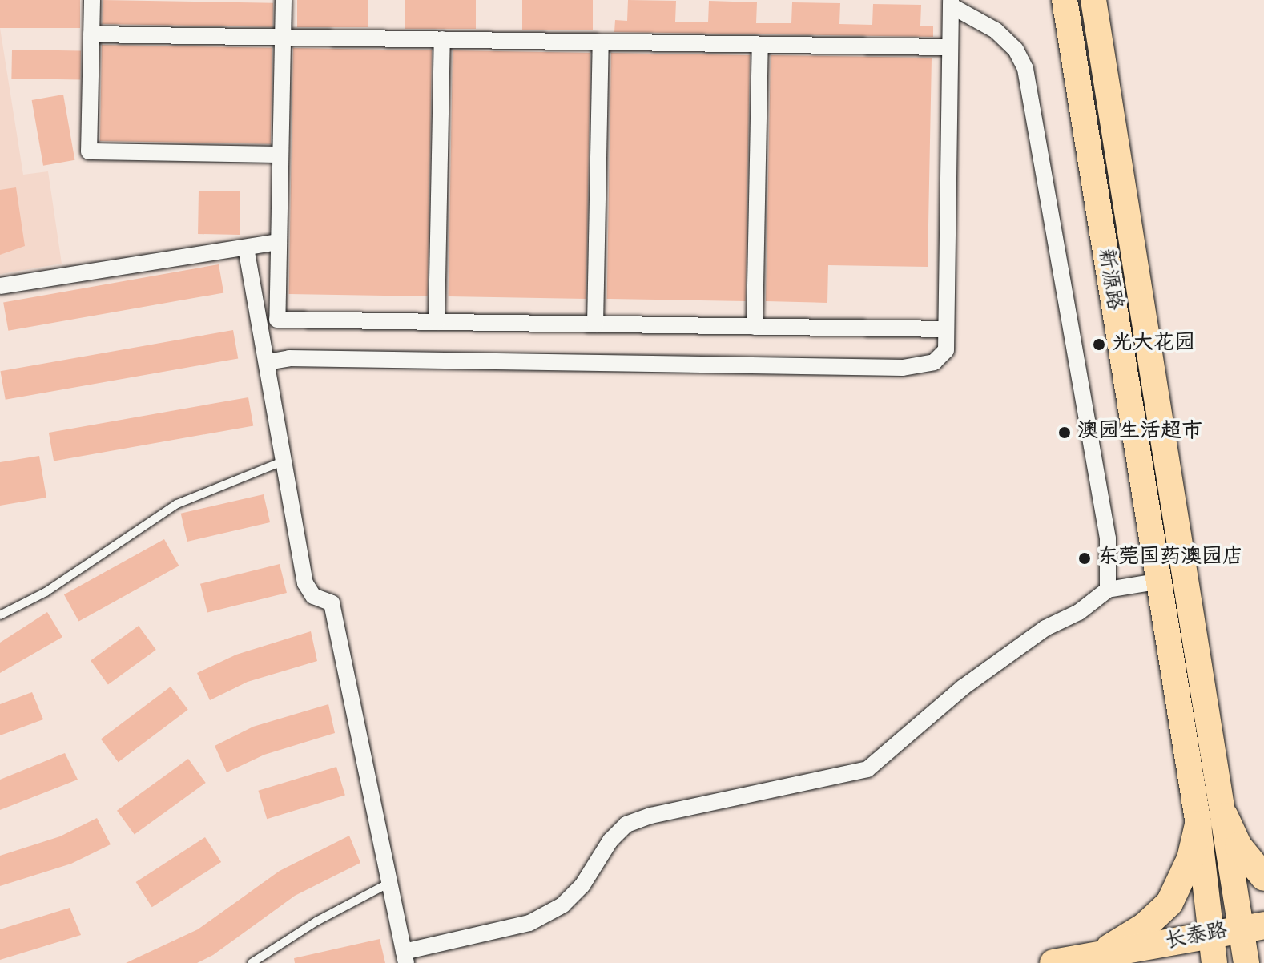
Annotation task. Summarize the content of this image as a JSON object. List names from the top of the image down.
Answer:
{
  "streets": {
    "highway": ["长泰路"],
    "main road": ["新源路"]
  },
  "crossings": [
    ["新源路", "长泰路"]
  ],
  "places": ["光大花园", "澳园生活超市", "东莞国药澳园店"]
}
